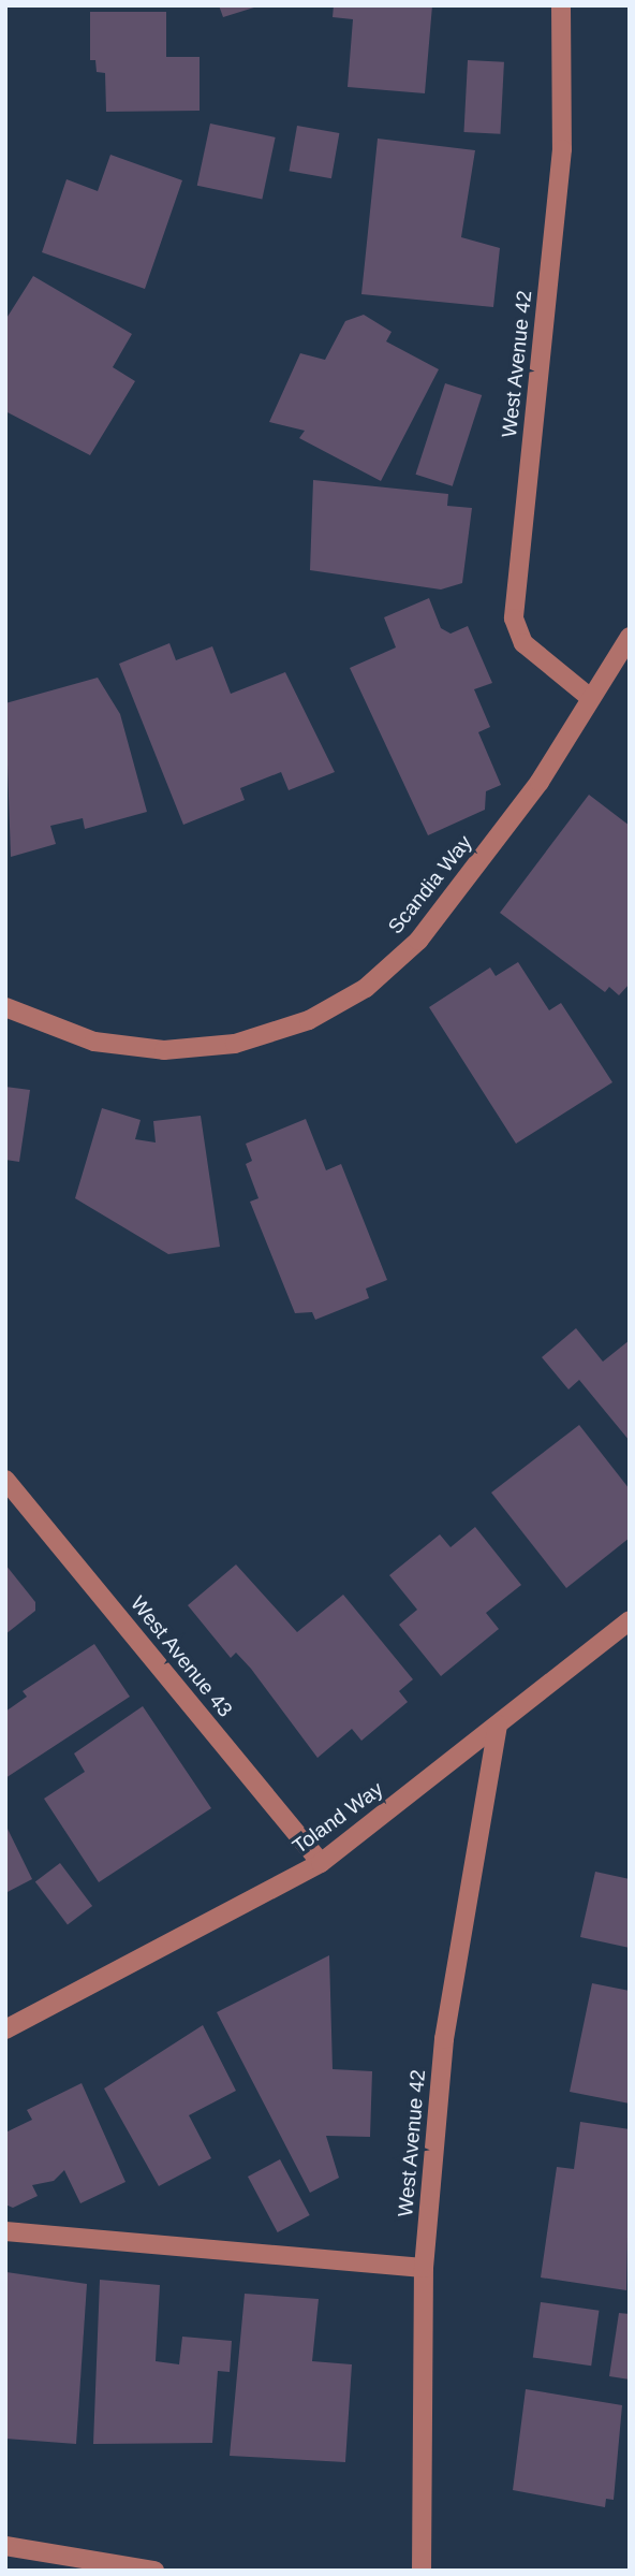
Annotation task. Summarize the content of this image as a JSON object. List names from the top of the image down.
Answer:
{
  "streets": {
    "street": [
      "West Avenue 42",
      "Scandia Way",
      "West Avenue 43",
      "Toland Way"
    ]
  },
  "crossings": [
    ["West Avenue 42", "Scandia Way"],
    ["West Avenue 42", "Toland Way"],
    ["West Avenue 43", "Toland Way"]
  ]
}
